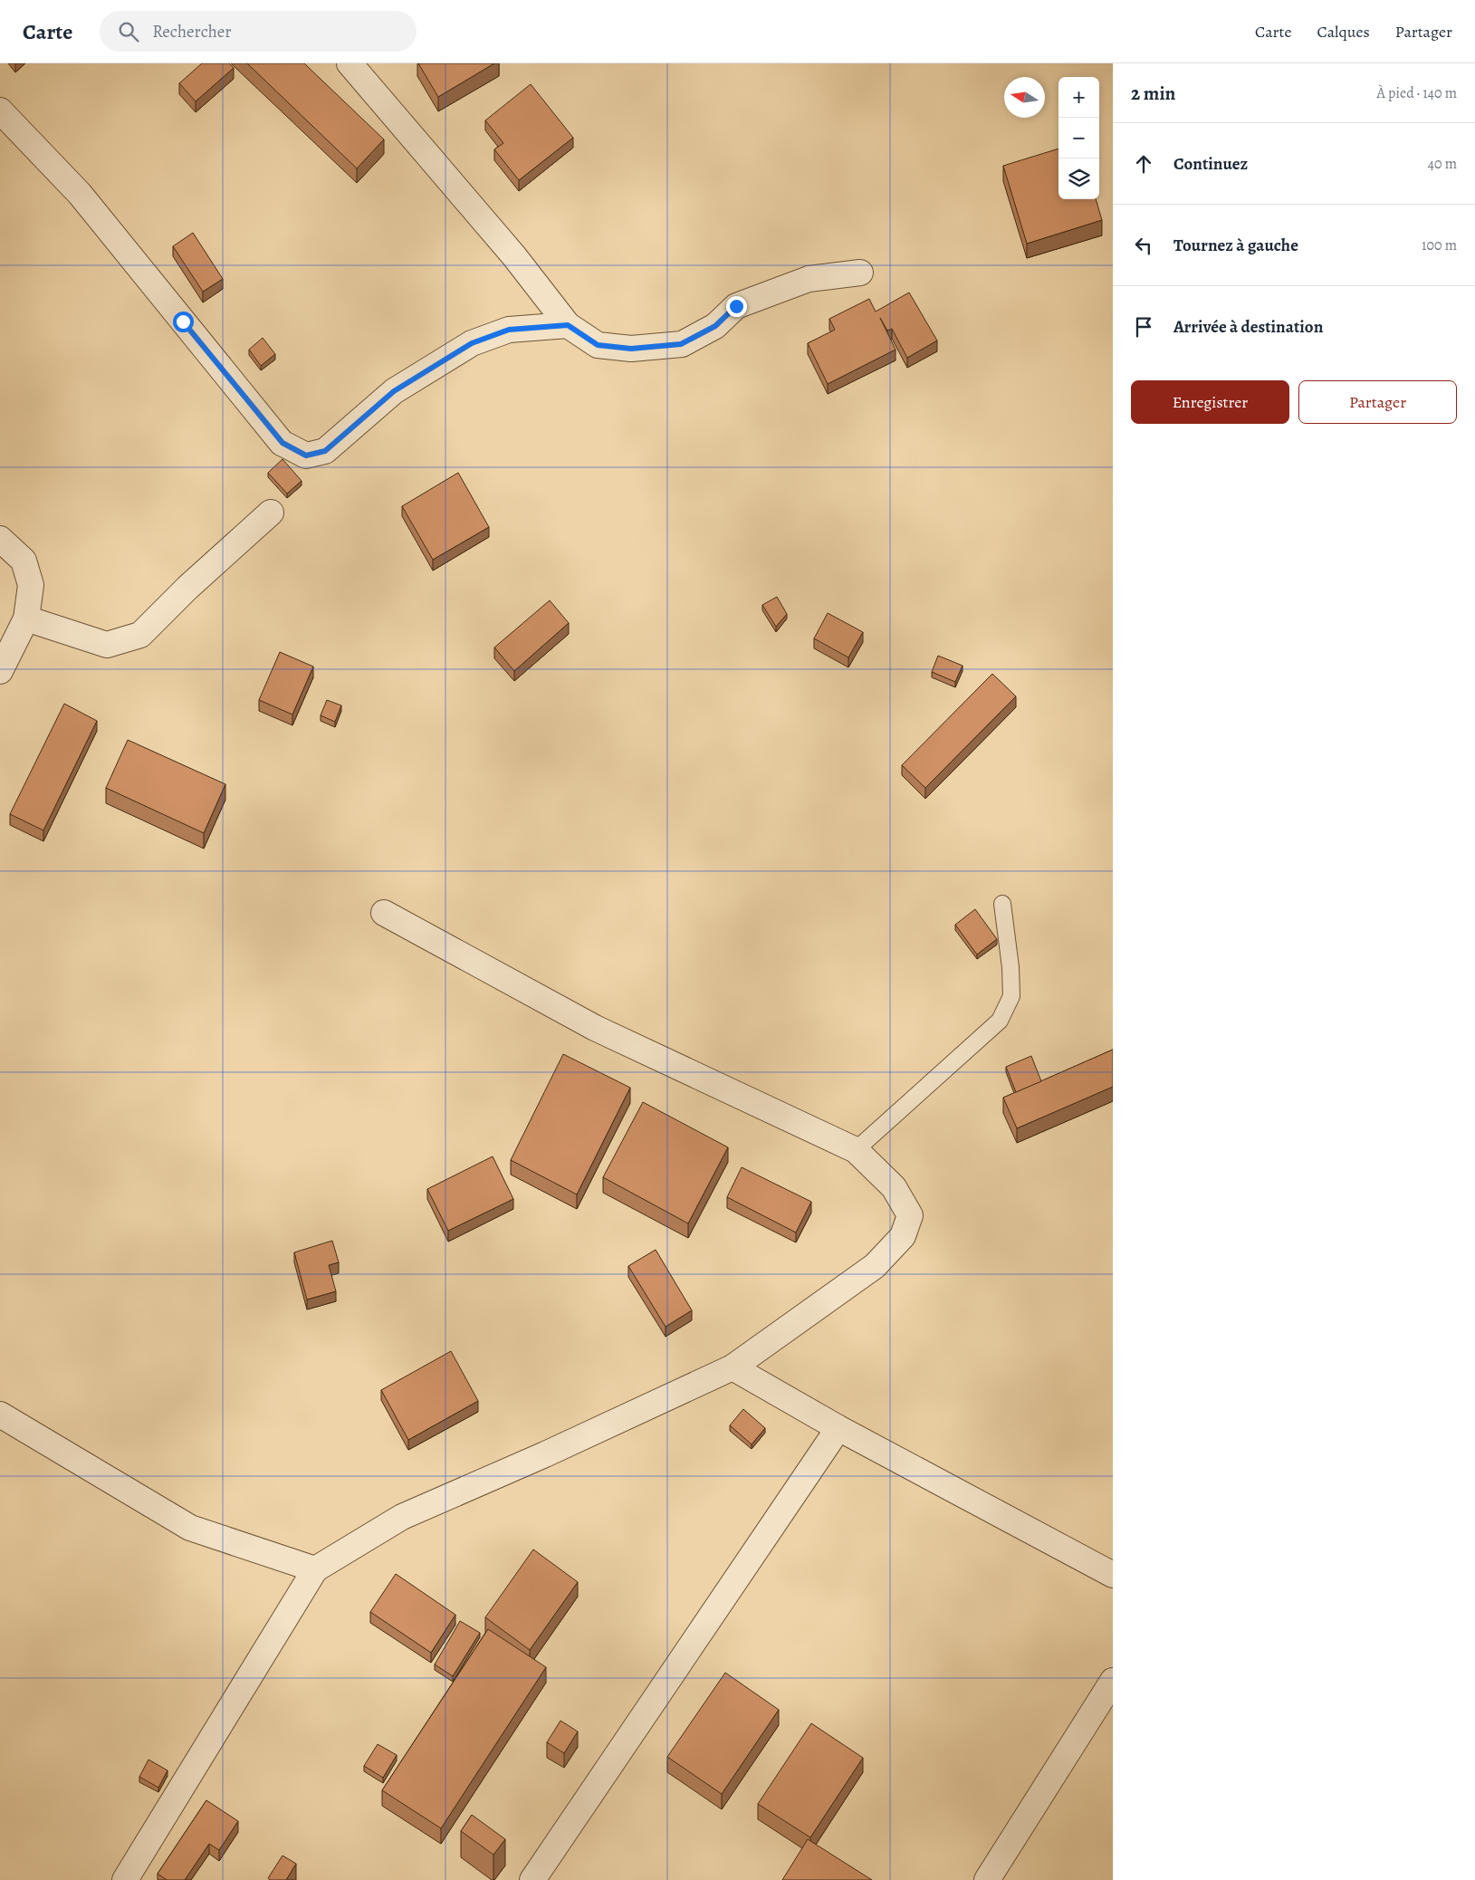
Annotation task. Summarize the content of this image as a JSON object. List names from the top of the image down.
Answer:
{
  "north": "left",
  "page": {
    "header": "Carte",
    "search": "Rechercher",
    "nav": ["Carte", "Calques", "Partager"],
    "heading": ["2 min", "À pied · 140 m"],
    "map_buttons": ["+", "−"],
    "list": [
      ["Continuez", "40 m"],
      ["Tournez à gauche", "100 m"],
      "Arrivée à destination"
    ],
    "buttons": ["Enregistrer", "Partager"]
  }
}
